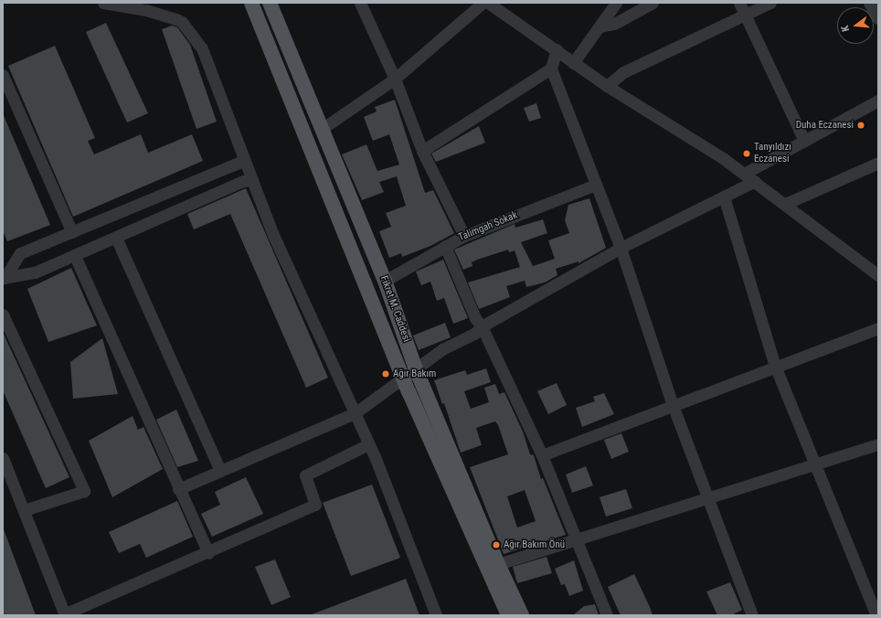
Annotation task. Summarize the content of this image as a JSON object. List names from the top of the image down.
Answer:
{
  "streets": {
    "main road": ["Fikret M. Caddesi"],
    "street": ["Talimgah Sokak"]
  },
  "crossings": [
    ["Talimgah Sokak", "Fikret M. Caddesi"]
  ],
  "places": [
    "Duha Eczanesi",
    "Tanyıldızı Eczanesi",
    "Ağır Bakım",
    "Ağır Bakım Önü"
  ],
  "north": "left"
}
